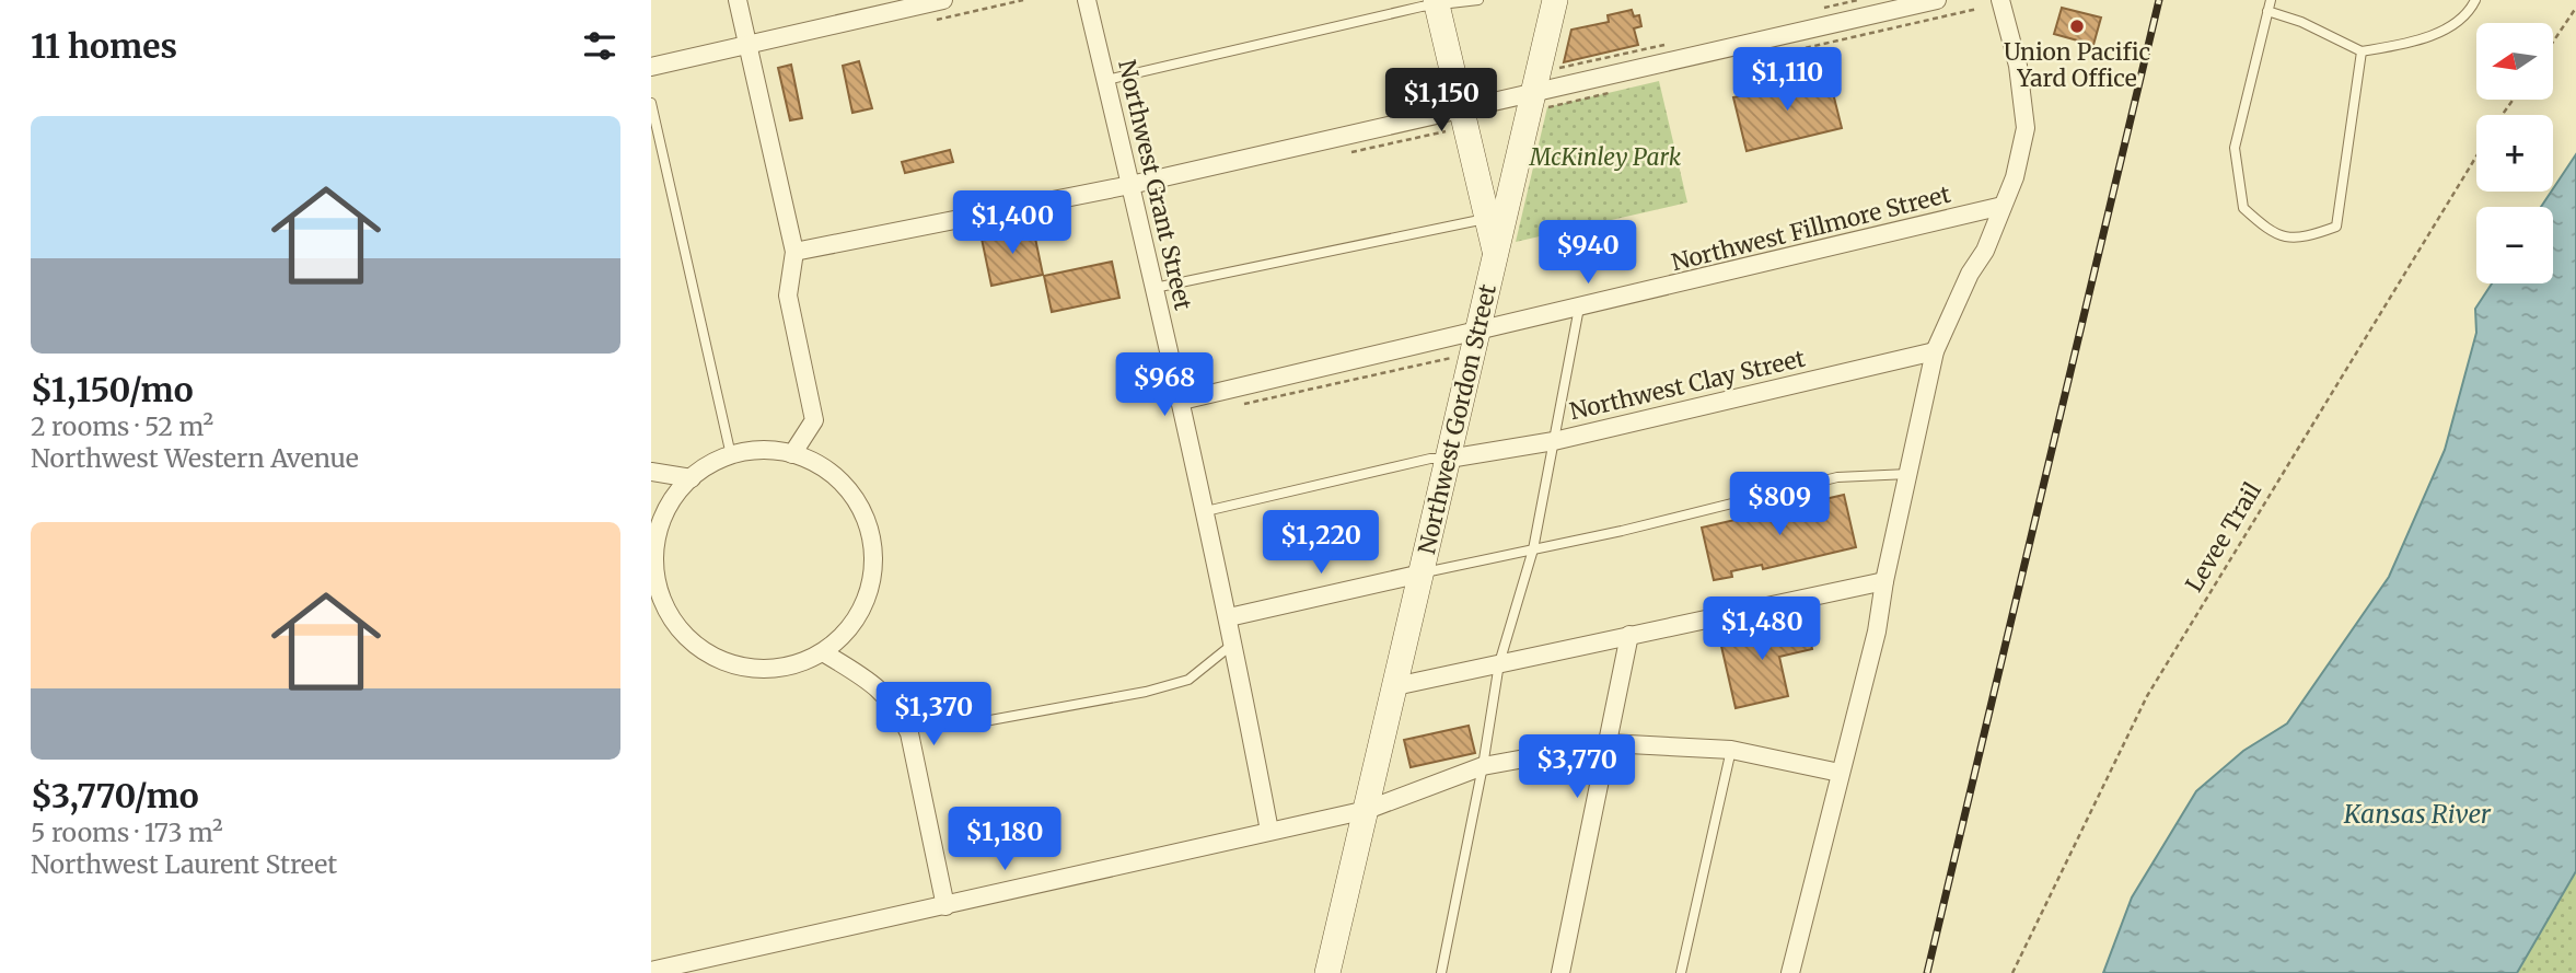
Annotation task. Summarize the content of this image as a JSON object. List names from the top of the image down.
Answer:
{
  "streets": {
    "main road": ["Northwest Gordon Street"],
    "street": ["Northwest Grant Street", "Northwest Fillmore Street", "Northwest Clay Street"],
    "path": ["Levee Trail"]
  },
  "crossings": [
    ["Northwest Grant Street", "Northwest Fillmore Street"],
    ["Northwest Fillmore Street", "Northwest Gordon Street"],
    ["Northwest Clay Street", "Northwest Gordon Street"]
  ],
  "water": ["Kansas River"],
  "parks": ["McKinley Park"],
  "places": ["Union Pacific Yard Office"],
  "north": "left",
  "page": {
    "heading": "11 homes",
    "map_buttons": ["+", "−"],
    "price": [
      "$1,110",
      "$1,150",
      "$1,400",
      "$940",
      "$968",
      "$809",
      "$1,220",
      "$1,480",
      "$1,370",
      "$3,770",
      "$1,180"
    ],
    "list": [
      {
        "name": "$1,150/mo",
        "note": "2 rooms · 52 m² · Northwest Western Avenue"
      },
      {
        "name": "$3,770/mo",
        "note": "5 rooms · 173 m² · Northwest Laurent Street"
      }
    ]
  }
}
